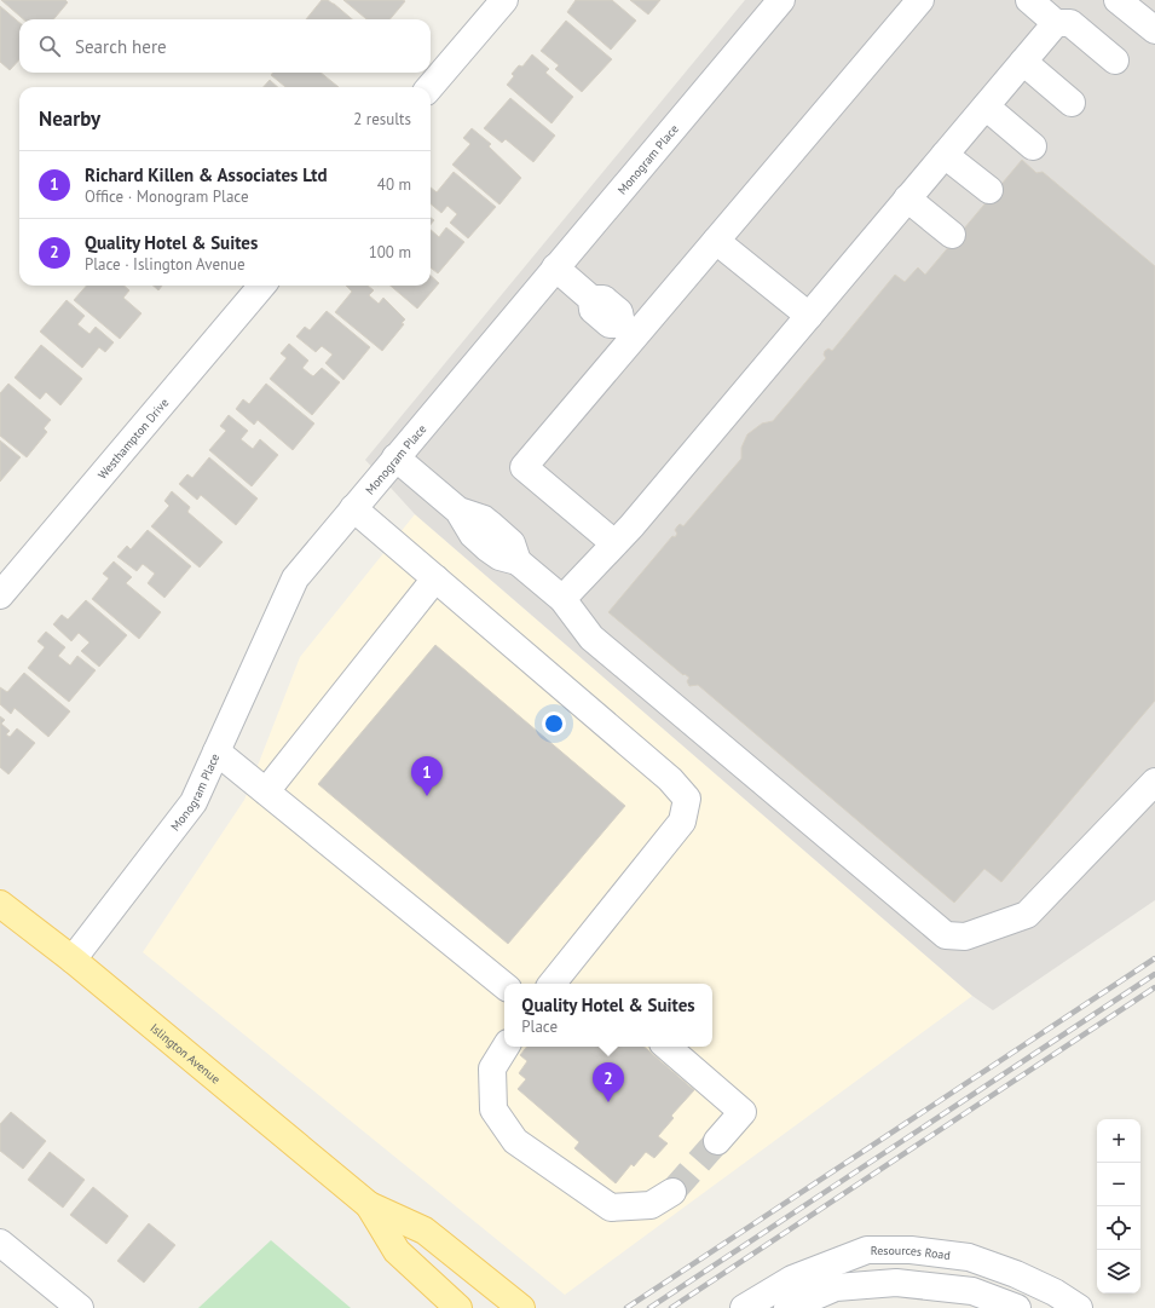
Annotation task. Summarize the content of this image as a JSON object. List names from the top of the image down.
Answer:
{
  "streets": {
    "main road": ["Islington Avenue"],
    "street": ["Monogram Place", "Westhampton Drive", "Resources Road"]
  },
  "crossings": [
    ["Monogram Place", "Islington Avenue"]
  ],
  "page": {
    "search": "Search here",
    "heading": ["Nearby", "2 results"],
    "list": [
      {
        "mark": "1",
        "name": "Richard Killen & Associates Ltd",
        "note": "Office · Monogram Place",
        "value": "40 m"
      },
      {
        "mark": "2",
        "name": "Quality Hotel & Suites",
        "note": "Place · Islington Avenue",
        "value": "100 m"
      }
    ],
    "pins": ["1", "2"],
    "popup": ["Quality Hotel & Suites", "Place"],
    "map_buttons": ["+", "−"]
  }
}
